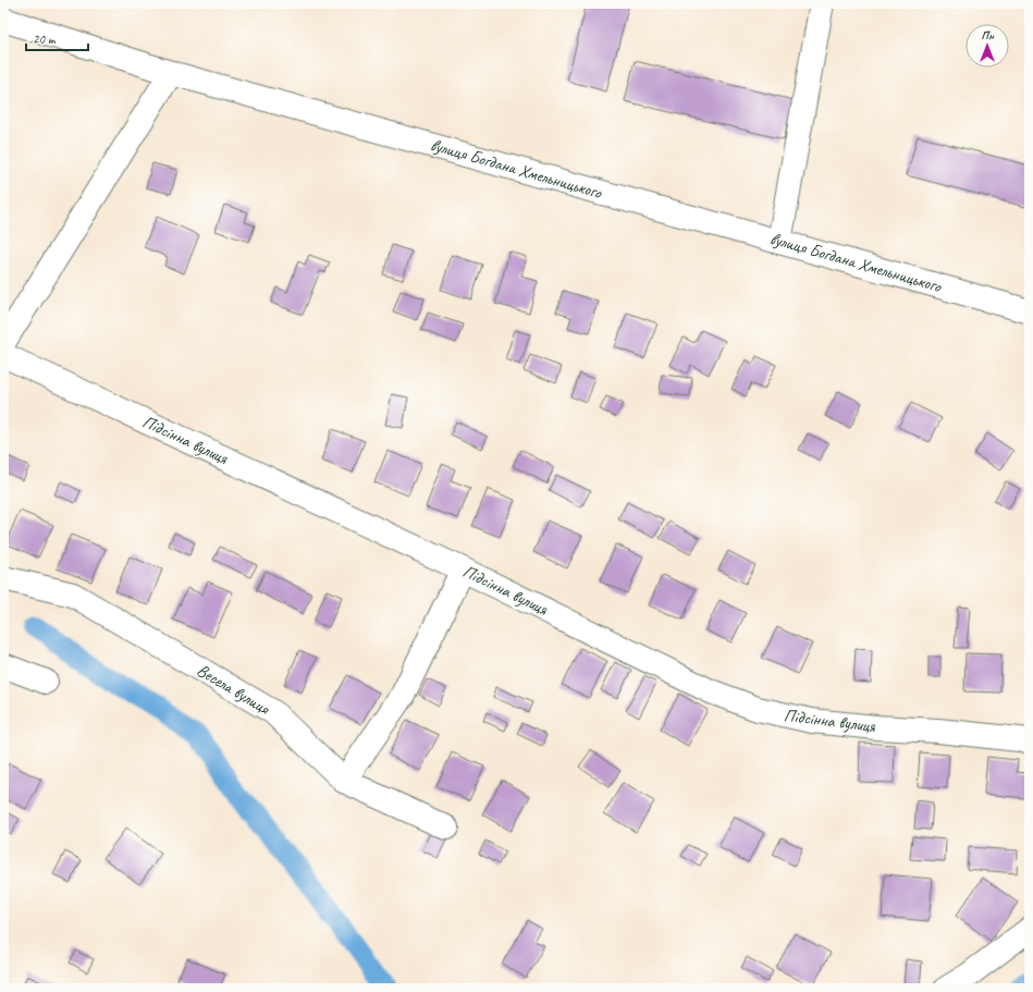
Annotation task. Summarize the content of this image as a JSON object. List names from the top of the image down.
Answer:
{
  "streets": {
    "street": ["вулиця Богдана Хмельницького", "Підсінна вулиця", "Весела вулиця"]
  },
  "scale_bar": "20 m",
  "north": "top"
}
